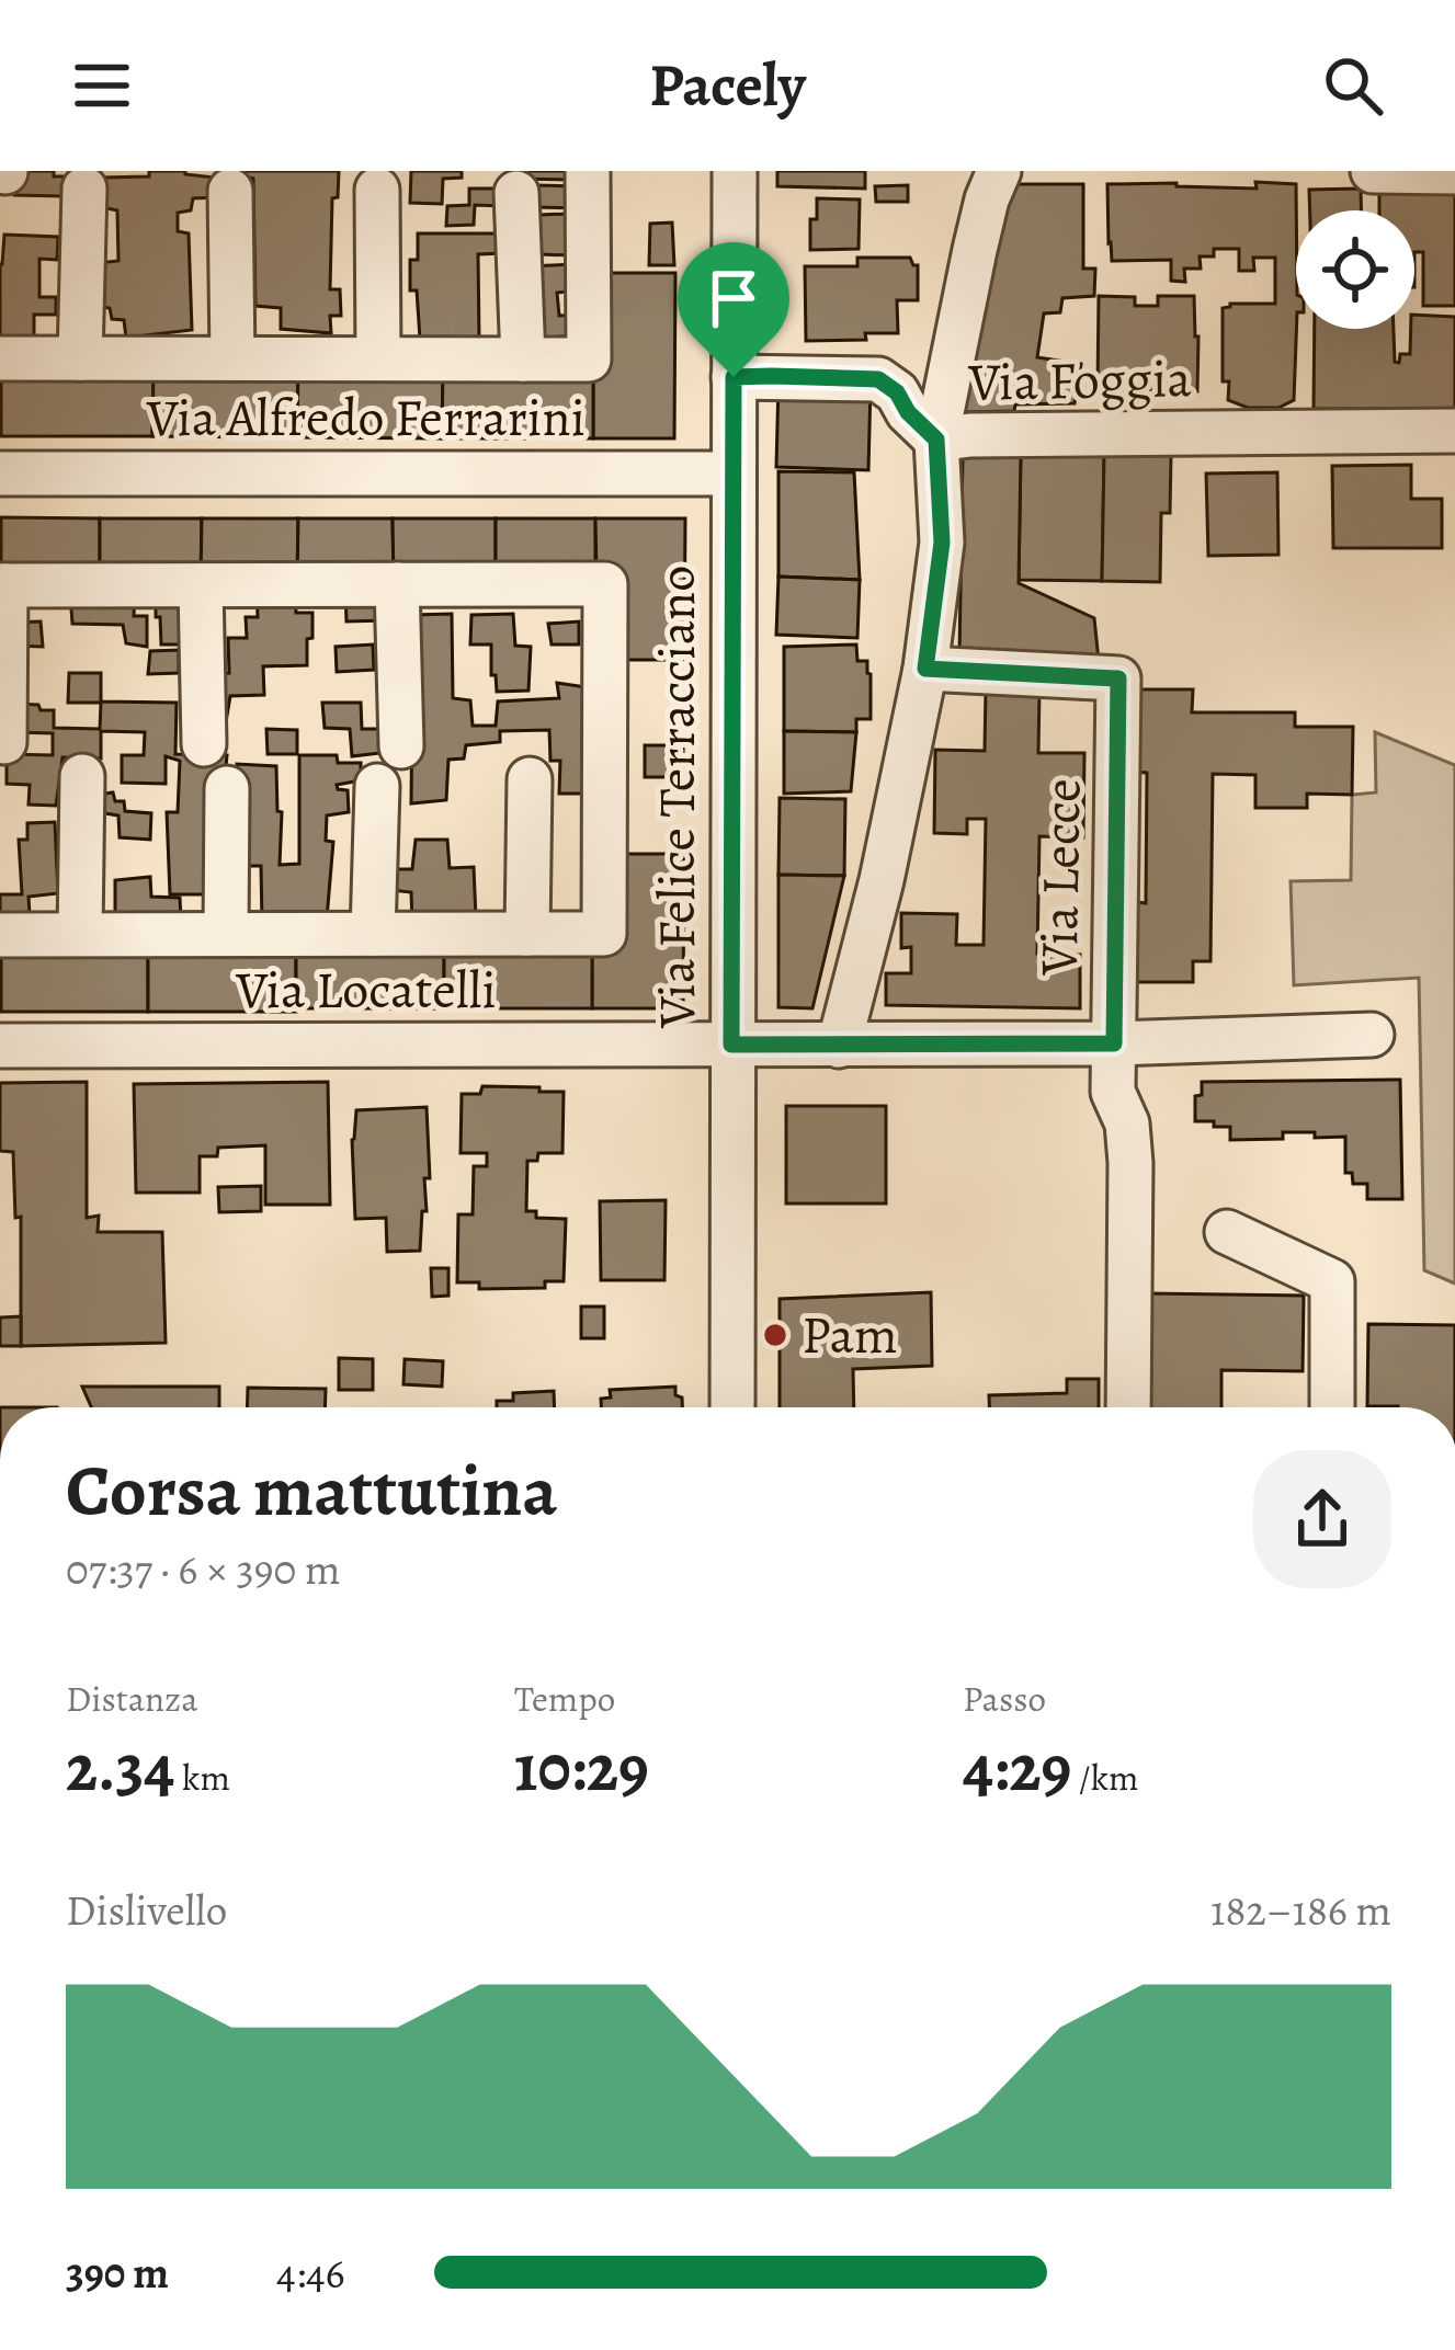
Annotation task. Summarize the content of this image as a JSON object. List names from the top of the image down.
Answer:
{
  "streets": {
    "street": [
      "Via Foggia",
      "Via Alfredo Ferrarini",
      "Via Felice Terracciano",
      "Via Lecce",
      "Via Locatelli"
    ]
  },
  "crossings": [
    ["Via Foggia", "Via Felice Terracciano"],
    ["Via Alfredo Ferrarini", "Via Felice Terracciano"],
    ["Via Felice Terracciano", "Via Locatelli"],
    ["Via Lecce", "Via Locatelli"]
  ],
  "places": ["Pam"],
  "page": {
    "header": "Pacely",
    "heading": ["Corsa mattutina", "07:37 · 6 × 390 m"],
    "stats": [
      ["Distanza", "2.34 km"],
      ["Tempo", "10:29"],
      ["Passo", "4:29 /km"]
    ],
    "chart": ["Dislivello", "182–186 m"],
    "list": [
      {
        "name": "390 m",
        "note": "4:46"
      }
    ]
  }
}
